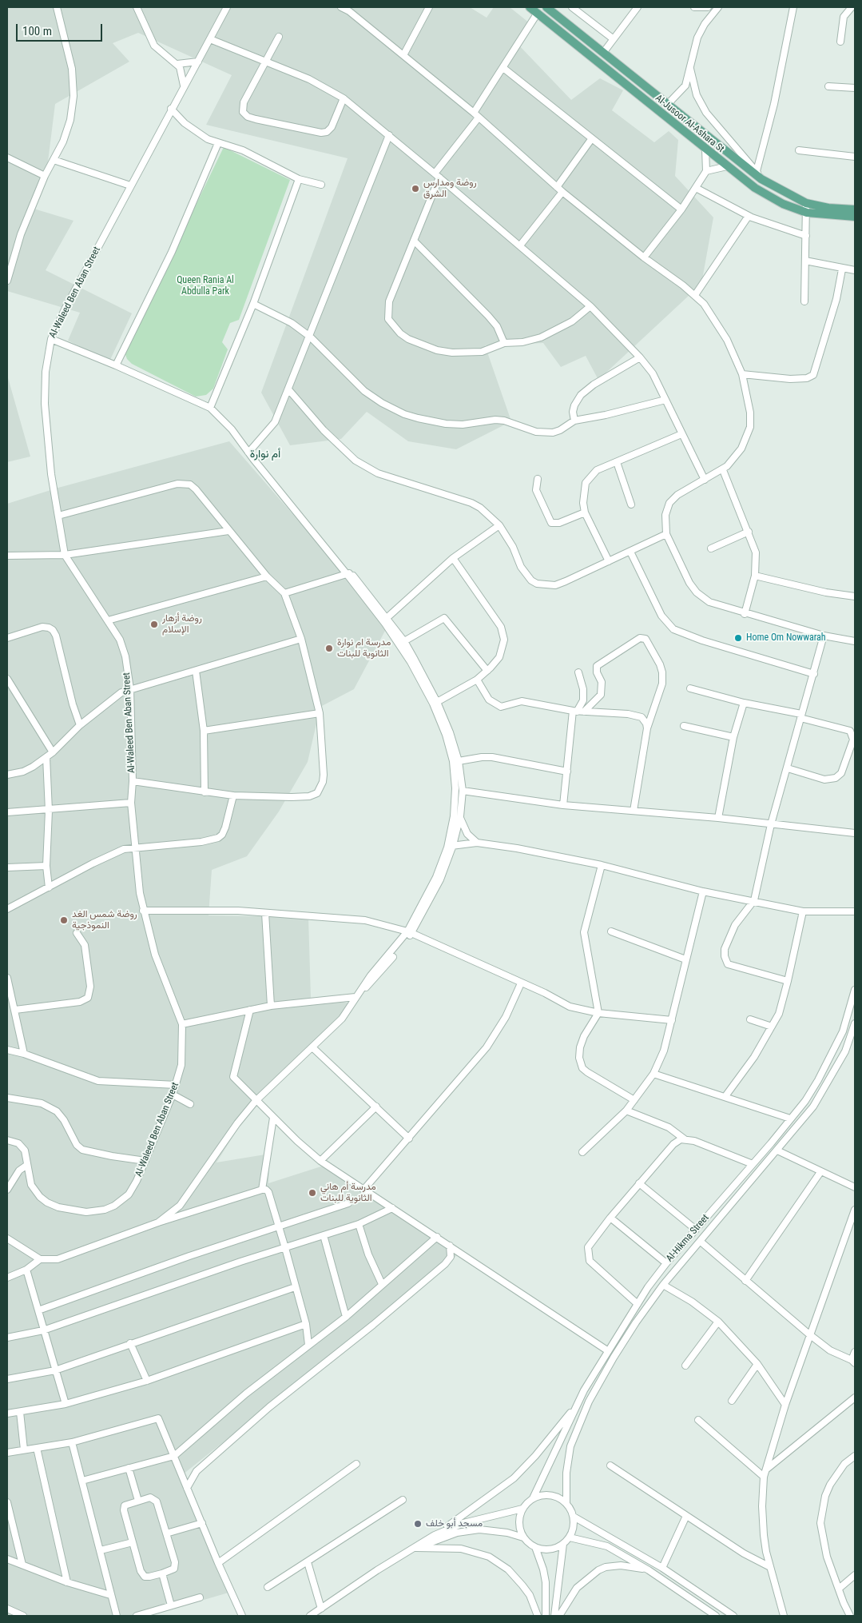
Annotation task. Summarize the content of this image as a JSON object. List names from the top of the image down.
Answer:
{
  "streets": {
    "main road": ["Al-Jusoor Al-Ashara St"],
    "street": ["Al-Waleed Ben Aban Street", "Al-Hikma Street"]
  },
  "districts": ["أم نوارة"],
  "parks": ["Queen Rania Al Abdulla Park"],
  "places": [
    "روضة ومدارس الشرق",
    "روضة أزهار الإسلام",
    "Home Om Nowwarah",
    "مدرسة ام نوارة الثانوية للبنات",
    "روضة شمس الغد النموذجية",
    "مدرسة أم هاني الثانوية للبنات",
    "مسجد أبو خلف"
  ],
  "scale_bar": "100 m"
}
